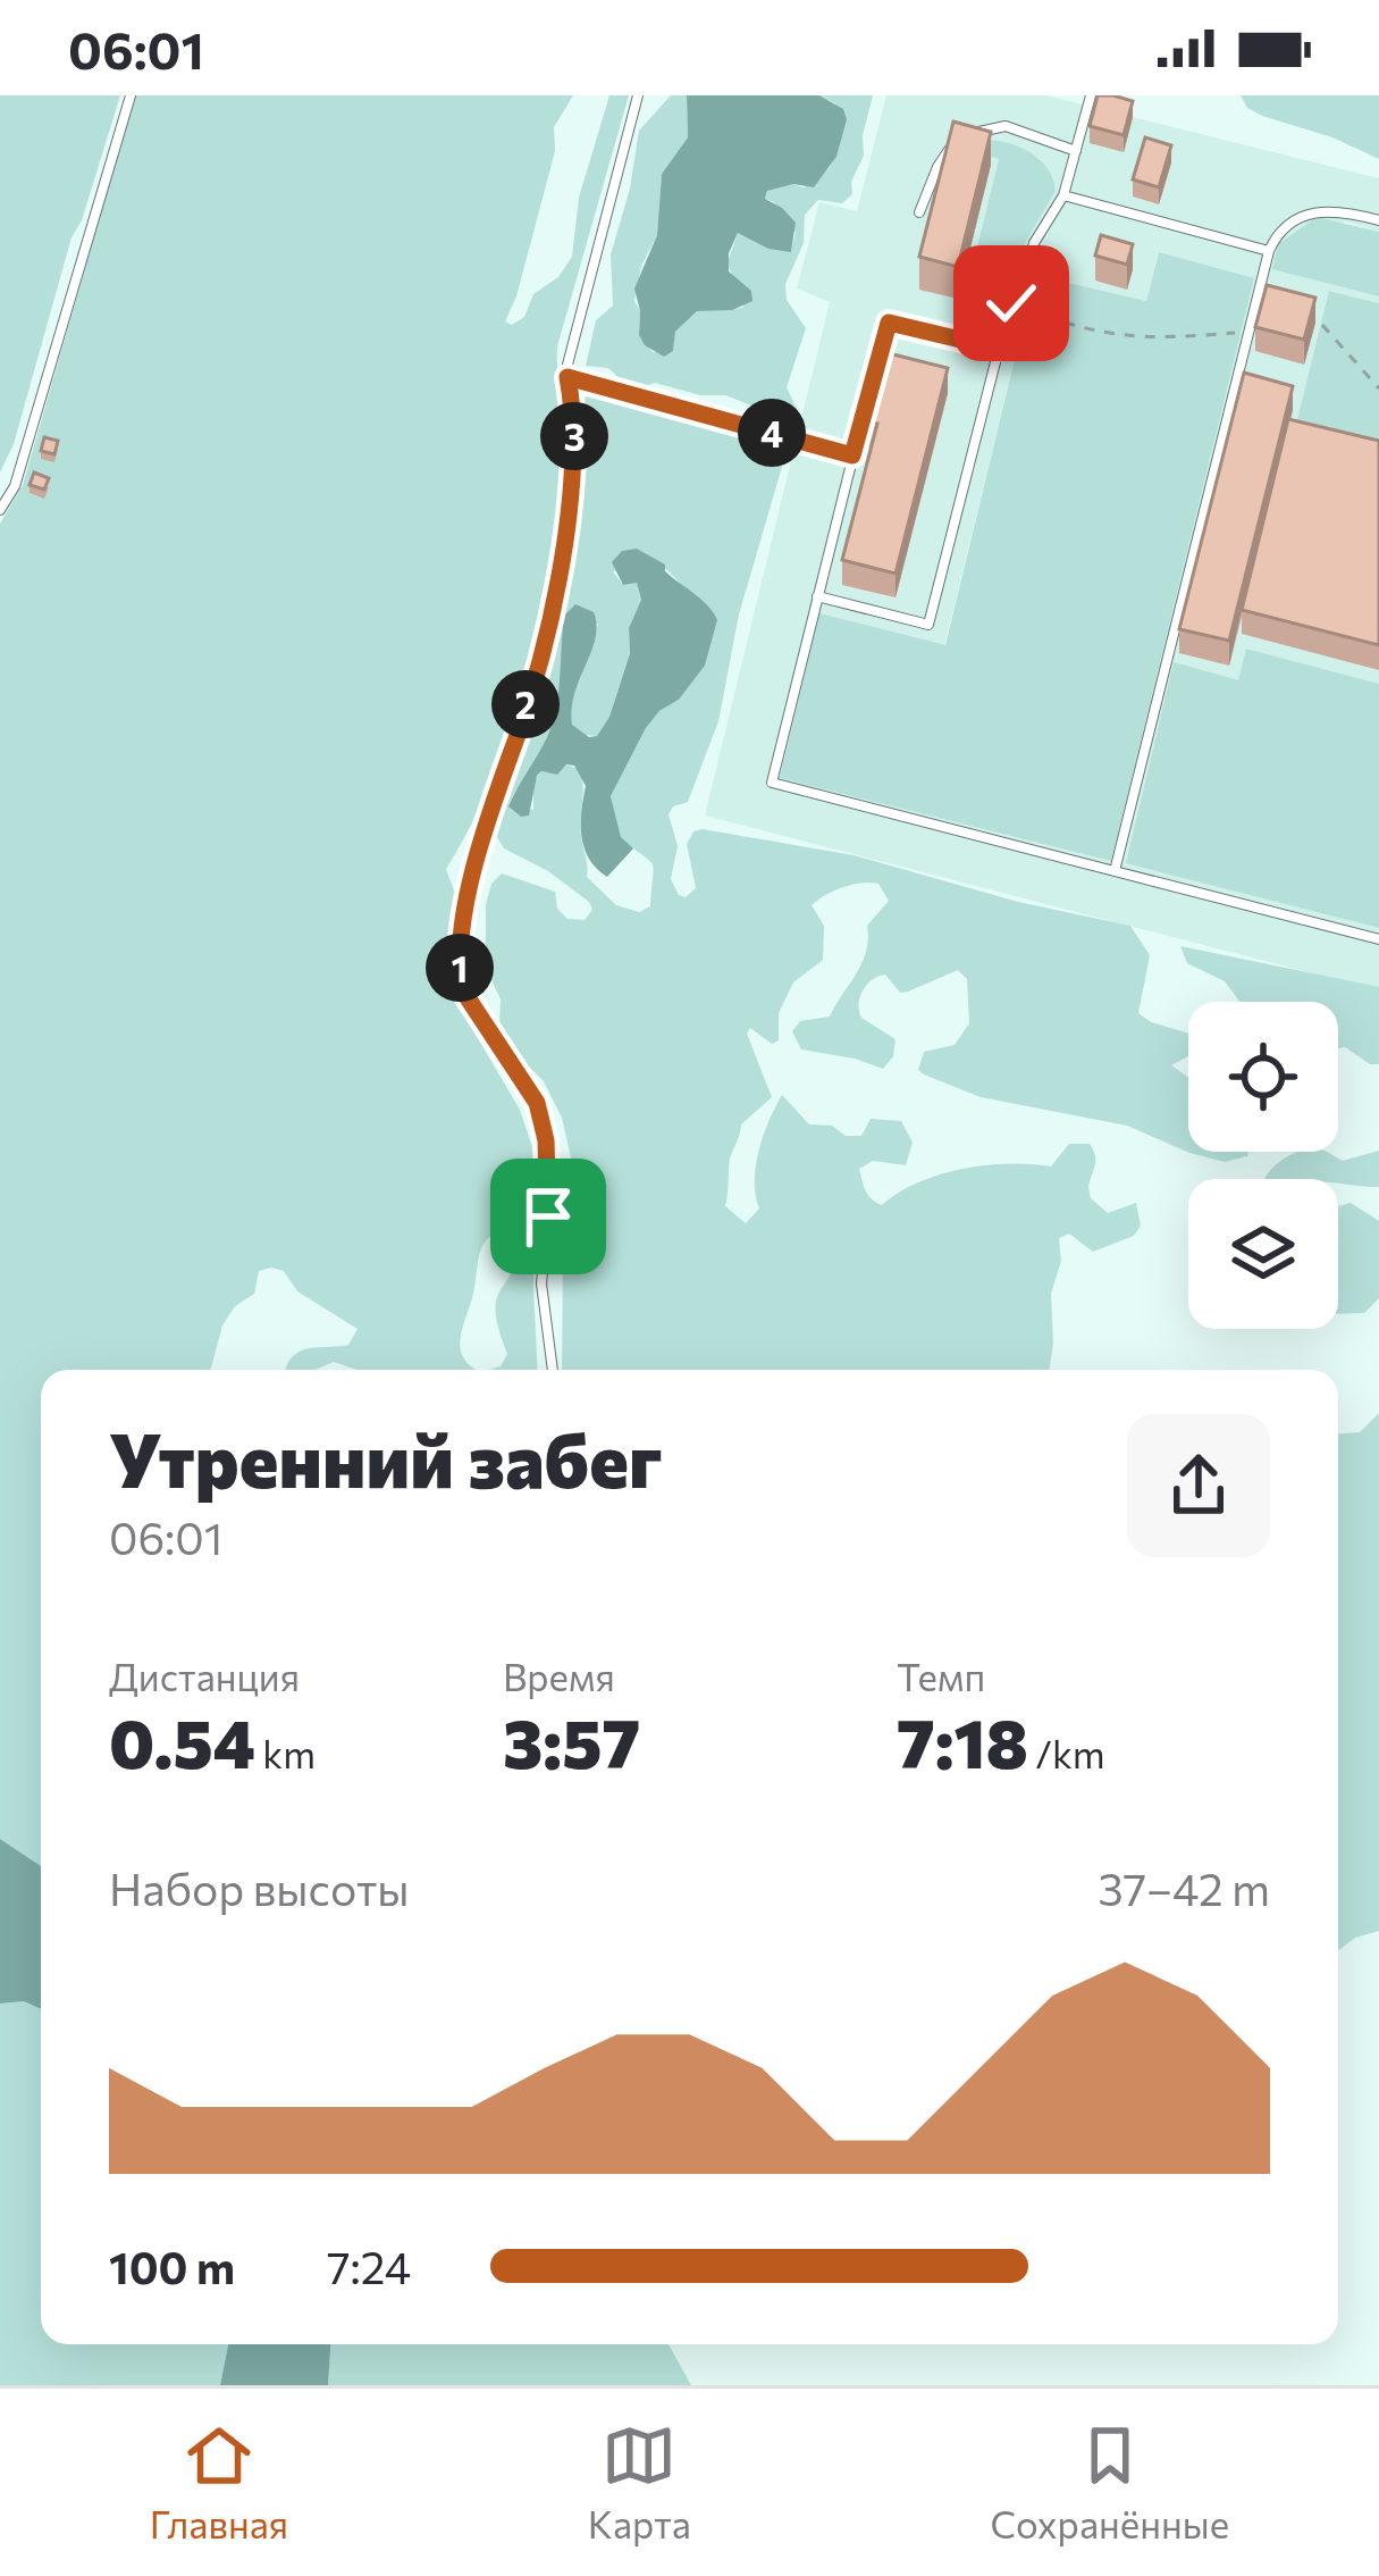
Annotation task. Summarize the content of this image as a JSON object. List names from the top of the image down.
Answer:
{
  "page": {
    "status": "06:01",
    "pins": [
      "4",
      "3",
      "2",
      "1"
    ],
    "heading": ["Утренний забег", "06:01"],
    "stats": [
      ["Дистанция", "0.54 km"],
      ["Время", "3:57"],
      ["Темп", "7:18 /km"]
    ],
    "chart": ["Набор высоты", "37–42 m"],
    "list": [
      {
        "name": "100 m",
        "note": "7:24"
      }
    ],
    "tabs": ["Главная", "Карта", "Сохранённые"]
  }
}
